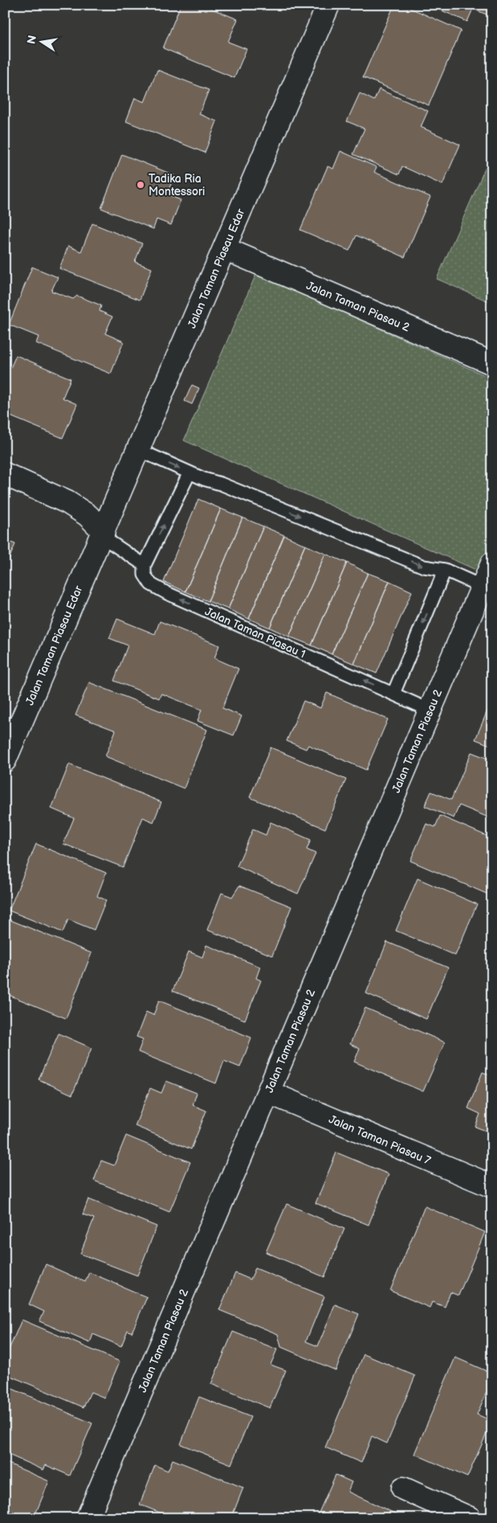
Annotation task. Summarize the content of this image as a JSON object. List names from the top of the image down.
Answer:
{
  "streets": {
    "street": ["Jalan Taman Piasau Edar", "Jalan Taman Piasau 2", "Jalan Taman Piasau 7"],
    "lane": ["Jalan Taman Piasau 1"]
  },
  "crossings": [
    ["Jalan Taman Piasau Edar", "Jalan Taman Piasau 2"],
    ["Jalan Taman Piasau 2", "Jalan Taman Piasau 1"],
    ["Jalan Taman Piasau 2", "Jalan Taman Piasau 7"]
  ],
  "one_way": ["Jalan Taman Piasau 1"],
  "places": ["Tadika Ria Montessori"],
  "north": "left"
}
